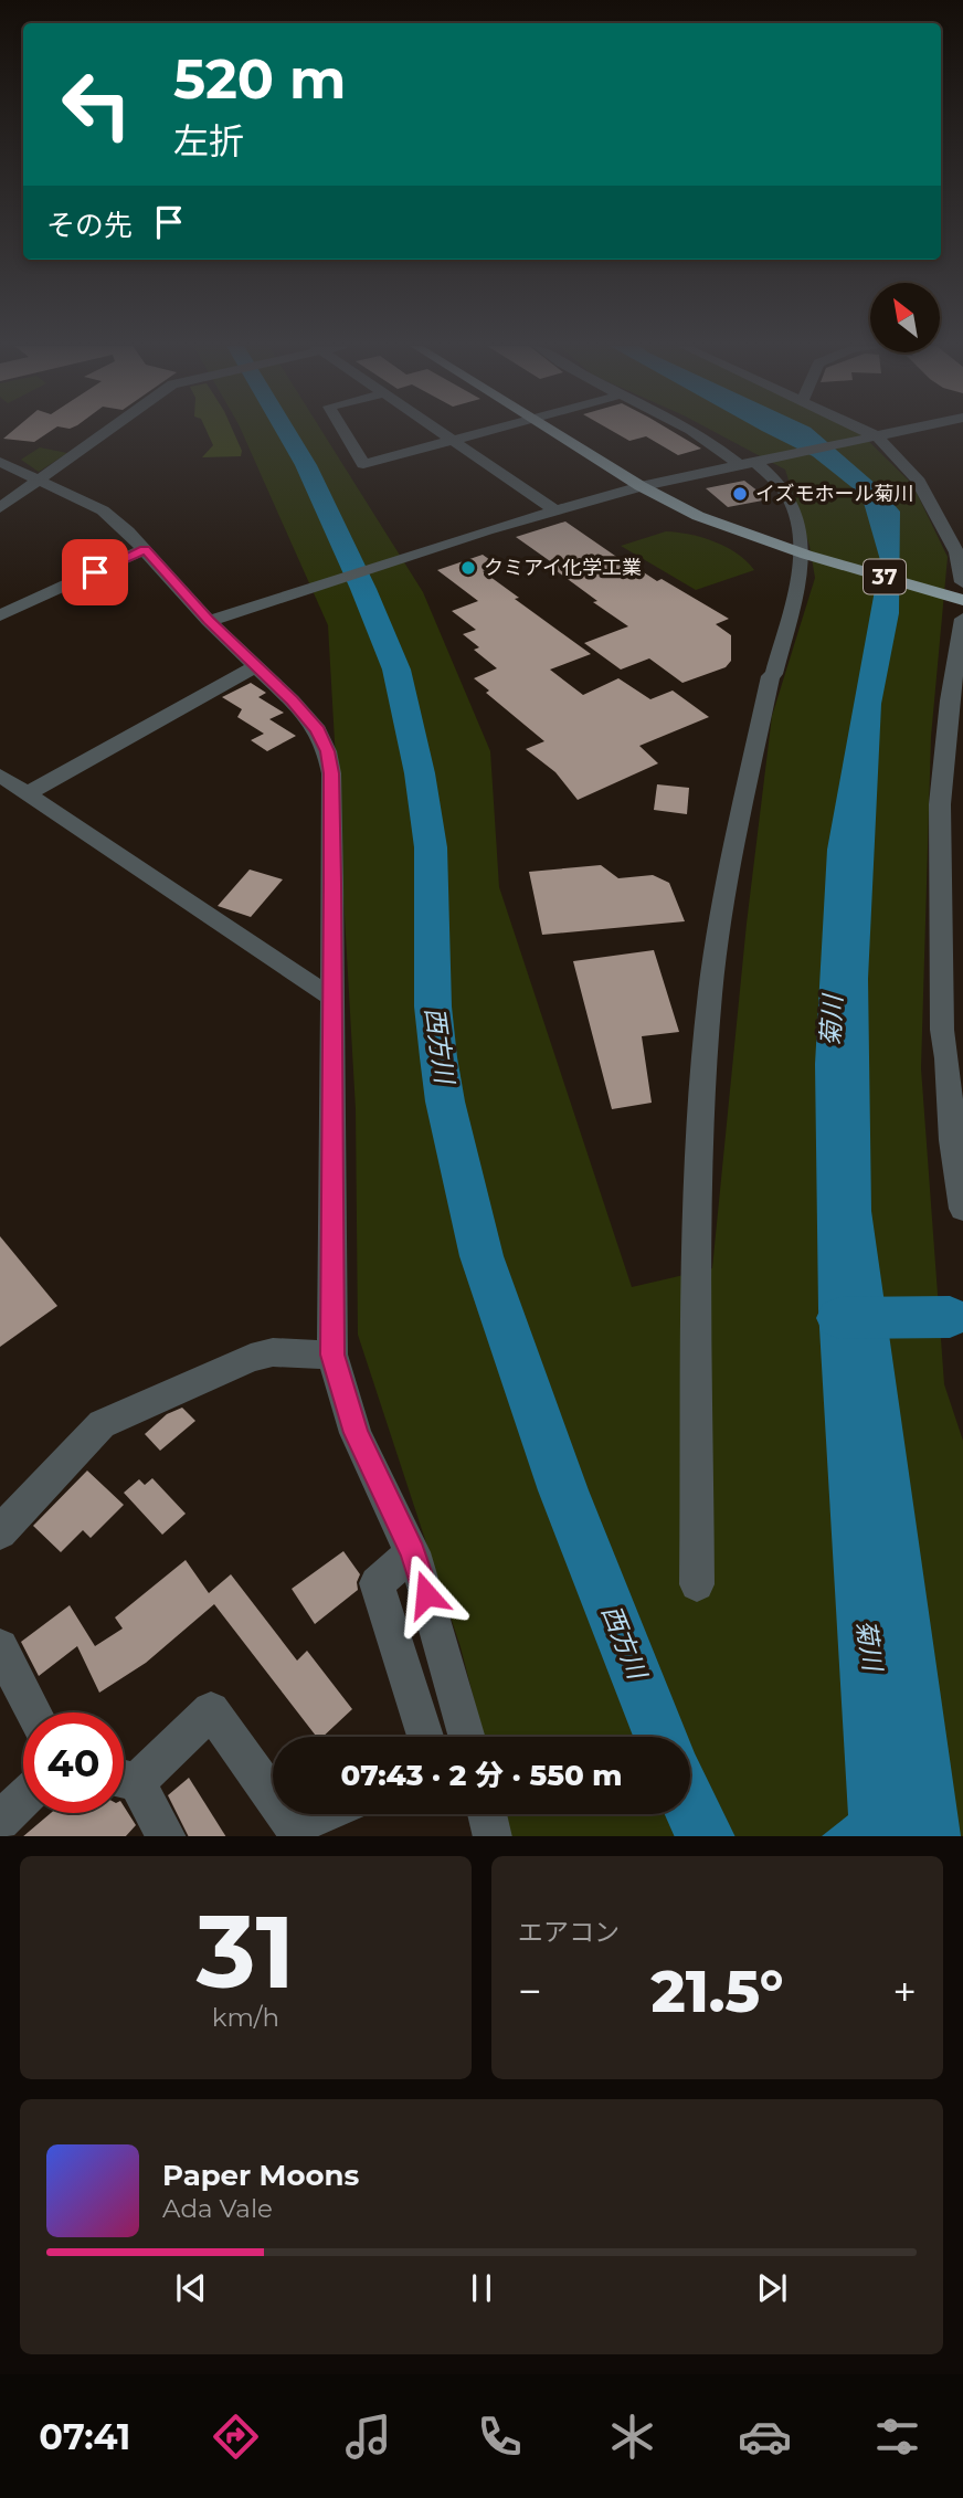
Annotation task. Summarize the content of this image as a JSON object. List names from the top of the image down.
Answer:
{
  "streets": {
    "main road": ["37"]
  },
  "water": ["菊川", "西方川"],
  "places": ["イズモホール菊川", "クミアイ化学工業"],
  "north": "top left",
  "page": {
    "turn": ["520 m", "左折"],
    "then": "その先",
    "limit": "40",
    "trip": "07:43 · 2 分 · 550 m",
    "tile": [
      ["31", "km/h"],
      "エアコン"
    ],
    "heat": ["−", "21.5°", "+"],
    "song": ["Paper Moons", "Ada Vale"],
    "tabs": "07:41"
  }
}
